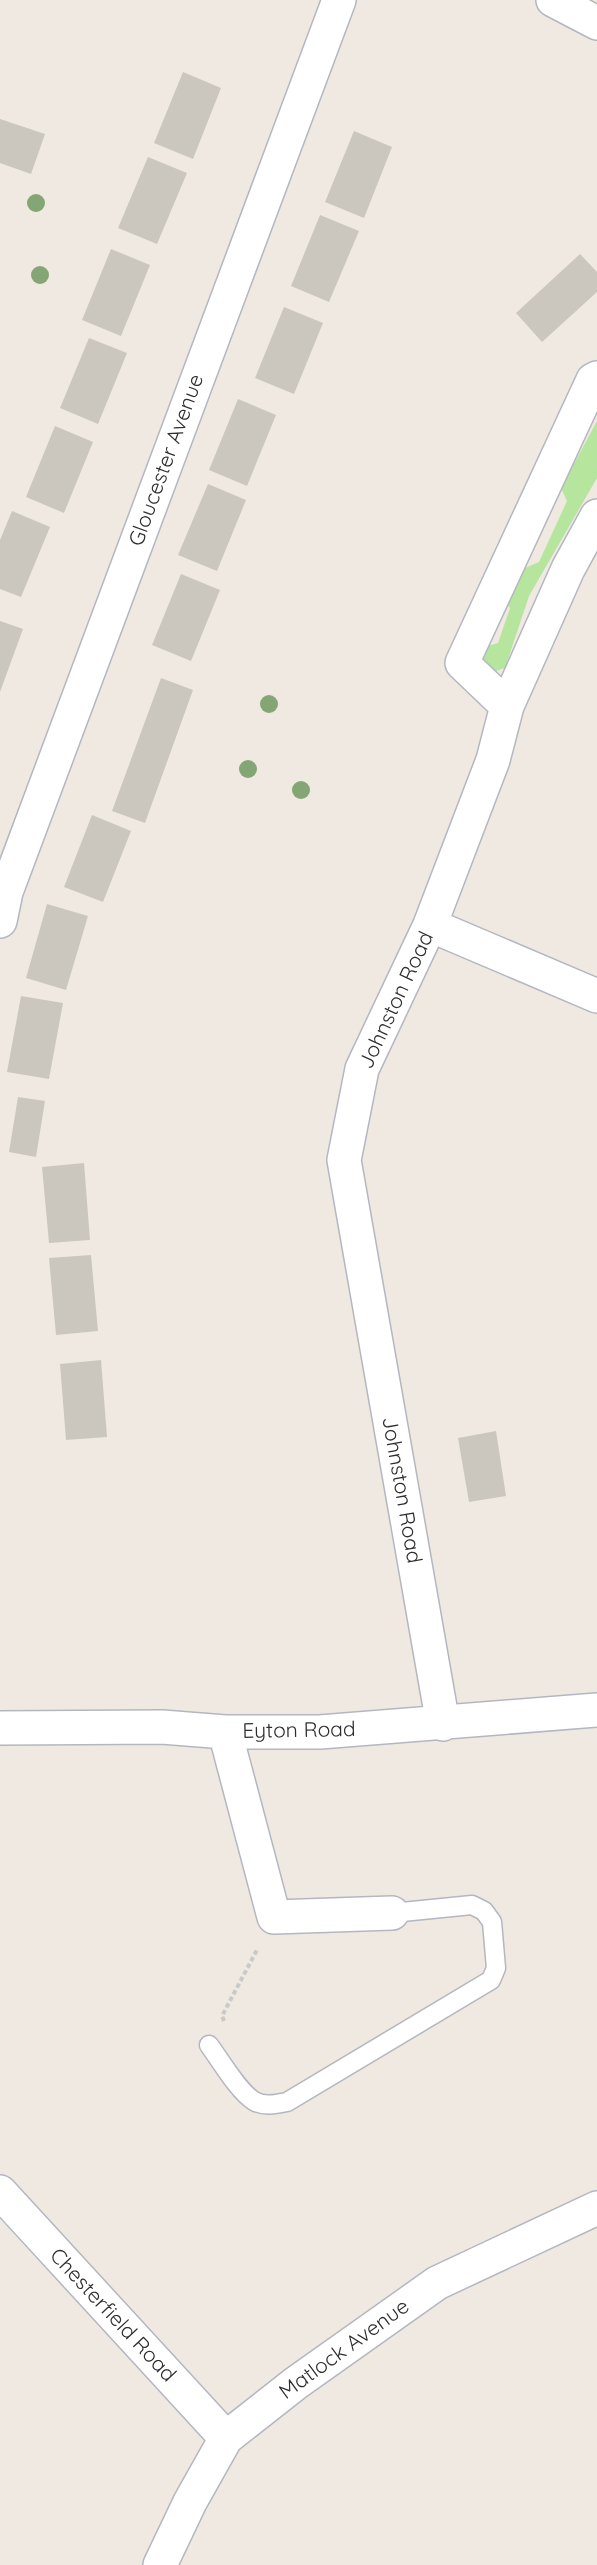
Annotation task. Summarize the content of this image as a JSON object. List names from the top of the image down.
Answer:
{
  "streets": {
    "street": [
      "Gloucester Avenue",
      "Johnston Road",
      "Eyton Road",
      "Chesterfield Road",
      "Matlock Avenue"
    ]
  },
  "crossings": [
    ["Johnston Road", "Eyton Road"],
    ["Chesterfield Road", "Matlock Avenue"]
  ]
}
